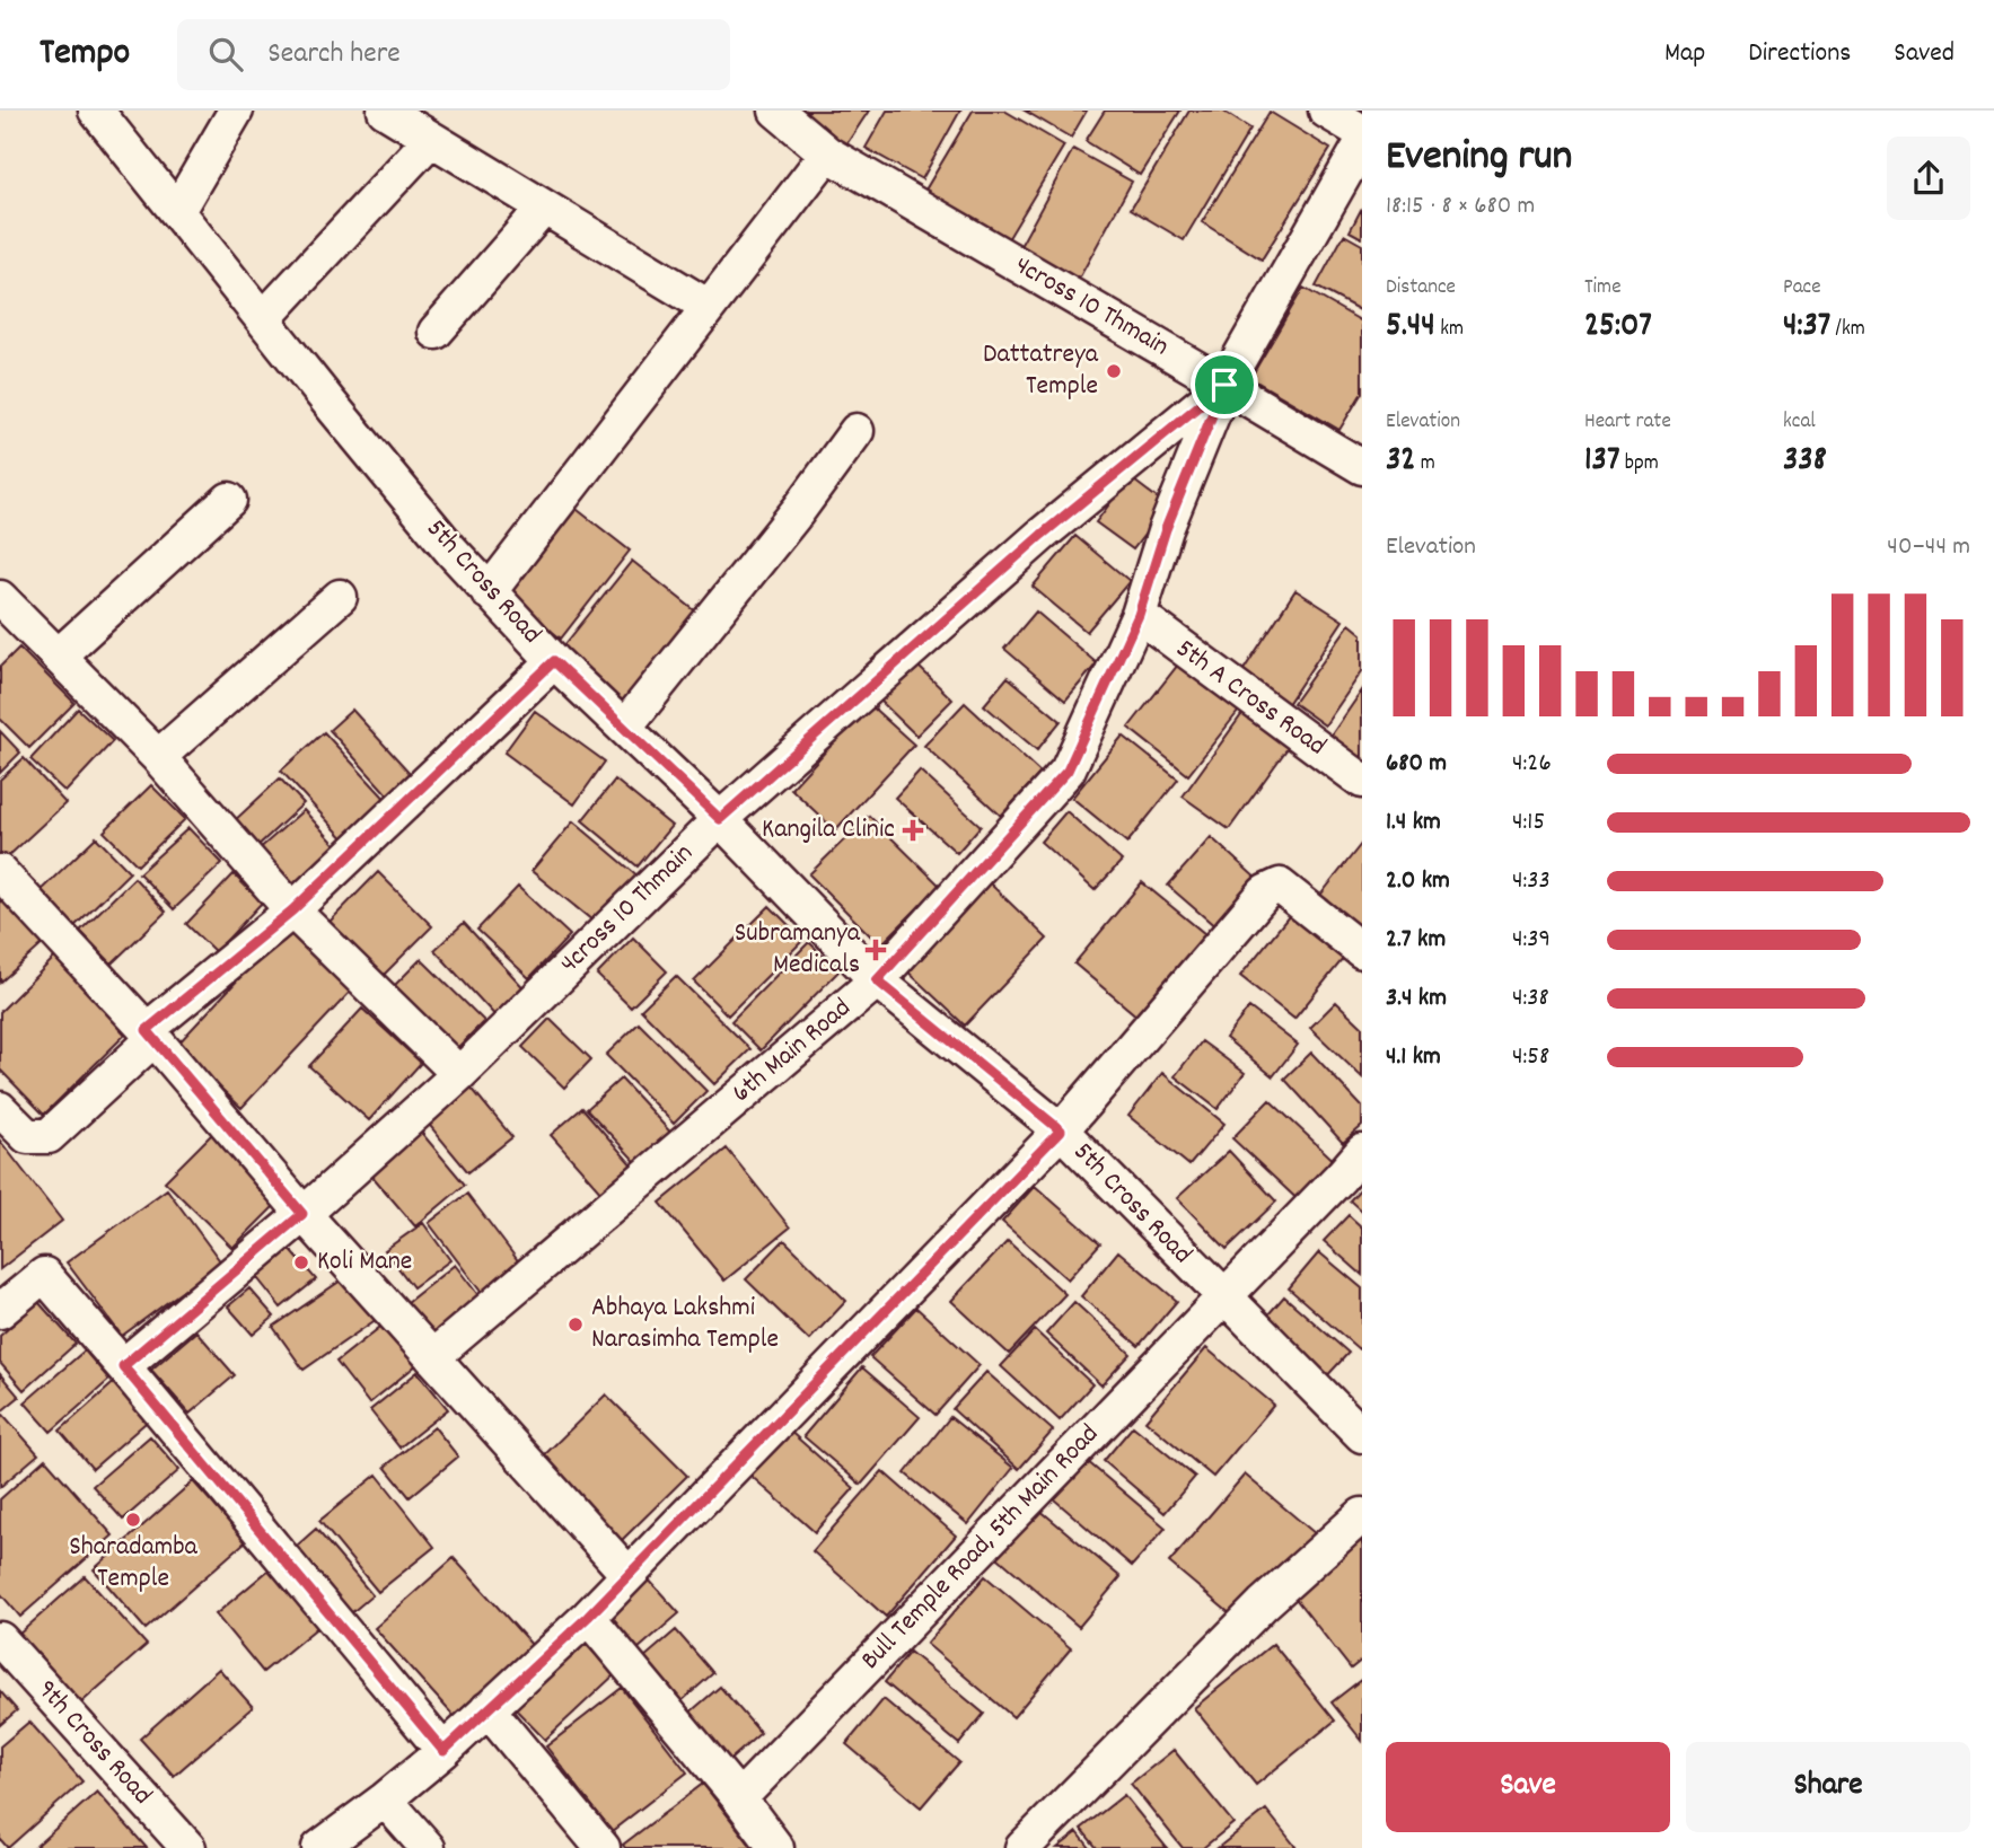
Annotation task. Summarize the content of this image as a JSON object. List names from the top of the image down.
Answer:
{
  "streets": {
    "street": [
      "4cross 10 Thmain",
      "5th Cross Road",
      "5th A Cross Road",
      "6th Main Road",
      "Bull Temple Road, 5th Main Road",
      "9th Cross Road"
    ]
  },
  "crossings": [
    ["4cross 10 Thmain", "5th Cross Road"],
    ["4cross 10 Thmain", "6th Main Road"],
    ["5th Cross Road", "6th Main Road"],
    ["5th Cross Road", "Bull Temple Road, 5th Main Road"],
    ["5th A Cross Road", "6th Main Road"]
  ],
  "places": {
    "other": [
      "Dattatreya Temple",
      "Koli Mane",
      "Abhaya Lakshmi Narasimha Temple",
      "Sharadamba Temple"
    ],
    "health": ["Kangila Clinic", "Subramanya Medicals"]
  },
  "page": {
    "header": "Tempo",
    "search": "Search here",
    "nav": ["Map", "Directions", "Saved"],
    "heading": ["Evening run", "18:15 · 8 × 680 m"],
    "stats": [
      ["Distance", "5.44 km"],
      ["Time", "25:07"],
      ["Pace", "4:37 /km"],
      ["Elevation", "32 m"],
      ["Heart rate", "137 bpm"],
      ["kcal", "338"]
    ],
    "chart": ["Elevation", "40–44 m"],
    "list": [
      {
        "name": "680 m",
        "note": "4:26"
      },
      {
        "name": "1.4 km",
        "note": "4:15"
      },
      {
        "name": "2.0 km",
        "note": "4:33"
      },
      {
        "name": "2.7 km",
        "note": "4:39"
      },
      {
        "name": "3.4 km",
        "note": "4:38"
      },
      {
        "name": "4.1 km",
        "note": "4:58"
      }
    ],
    "buttons": ["Save", "Share"]
  }
}
